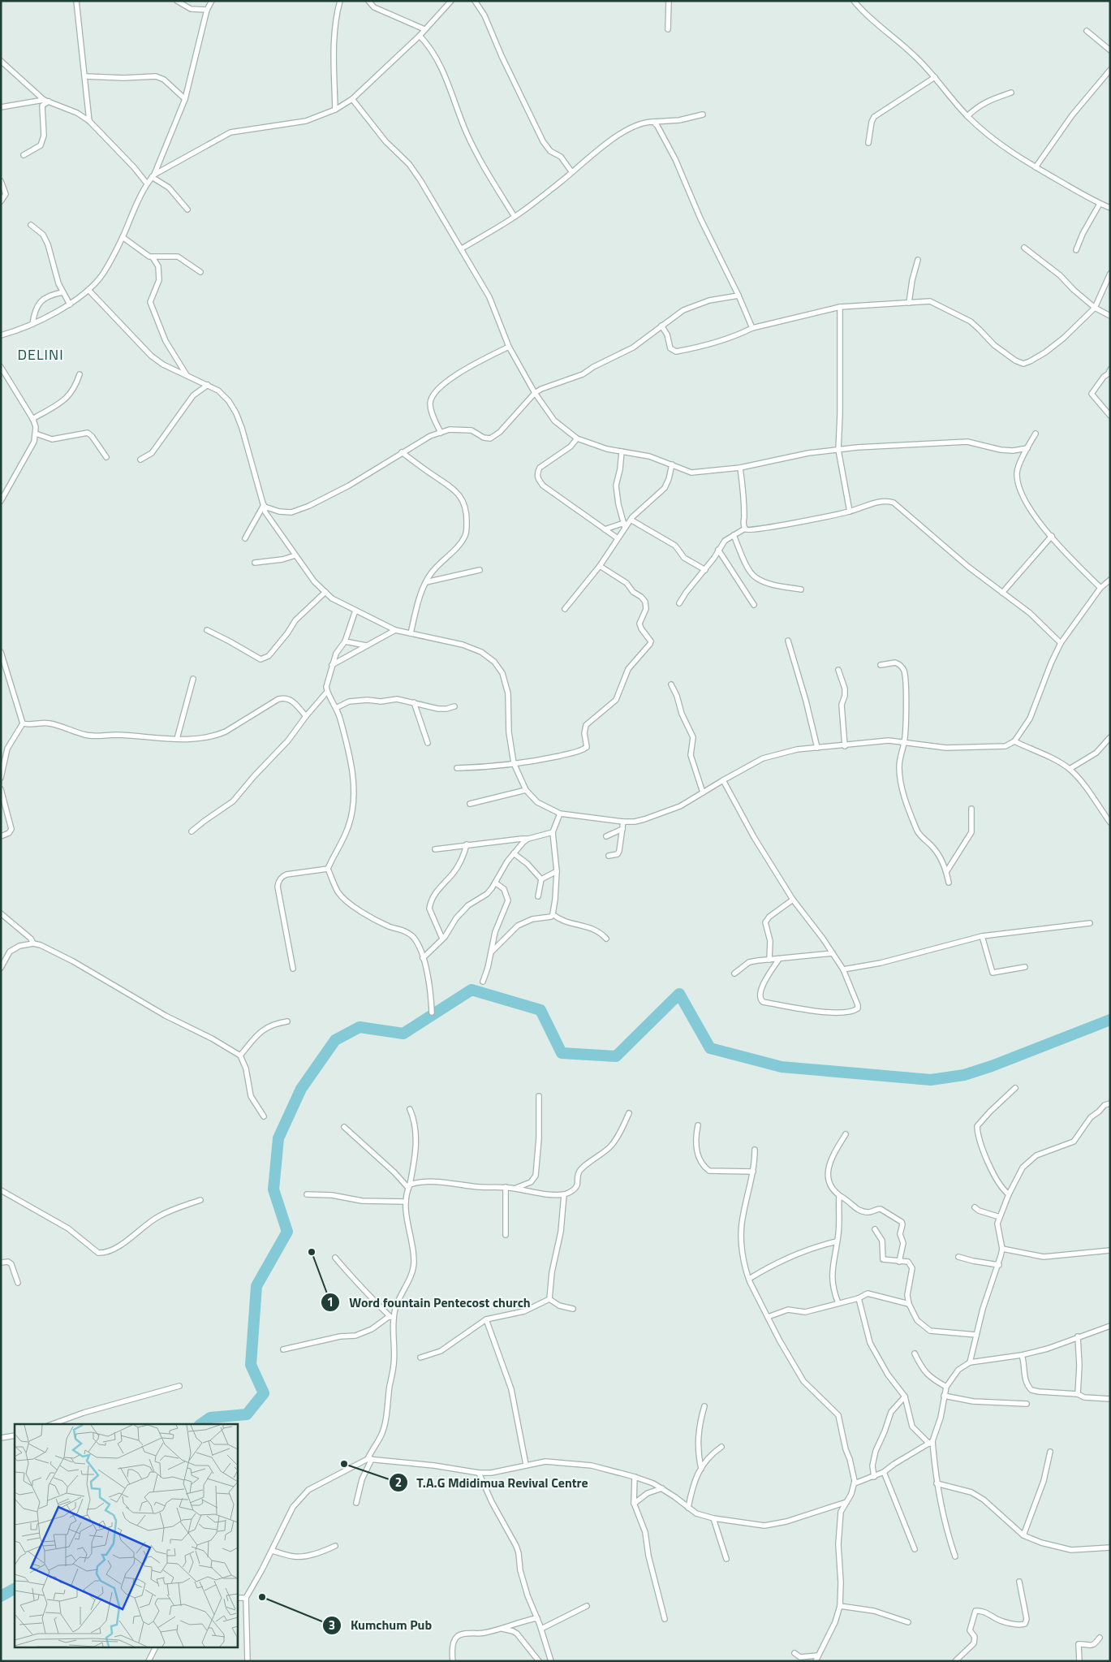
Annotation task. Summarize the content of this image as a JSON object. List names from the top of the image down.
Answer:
{
  "districts": ["DELINI"],
  "places": ["Word fountain Pentecost church", "T.A.G Mdidimua Revival Centre", "Kumchum Pub"]
}
